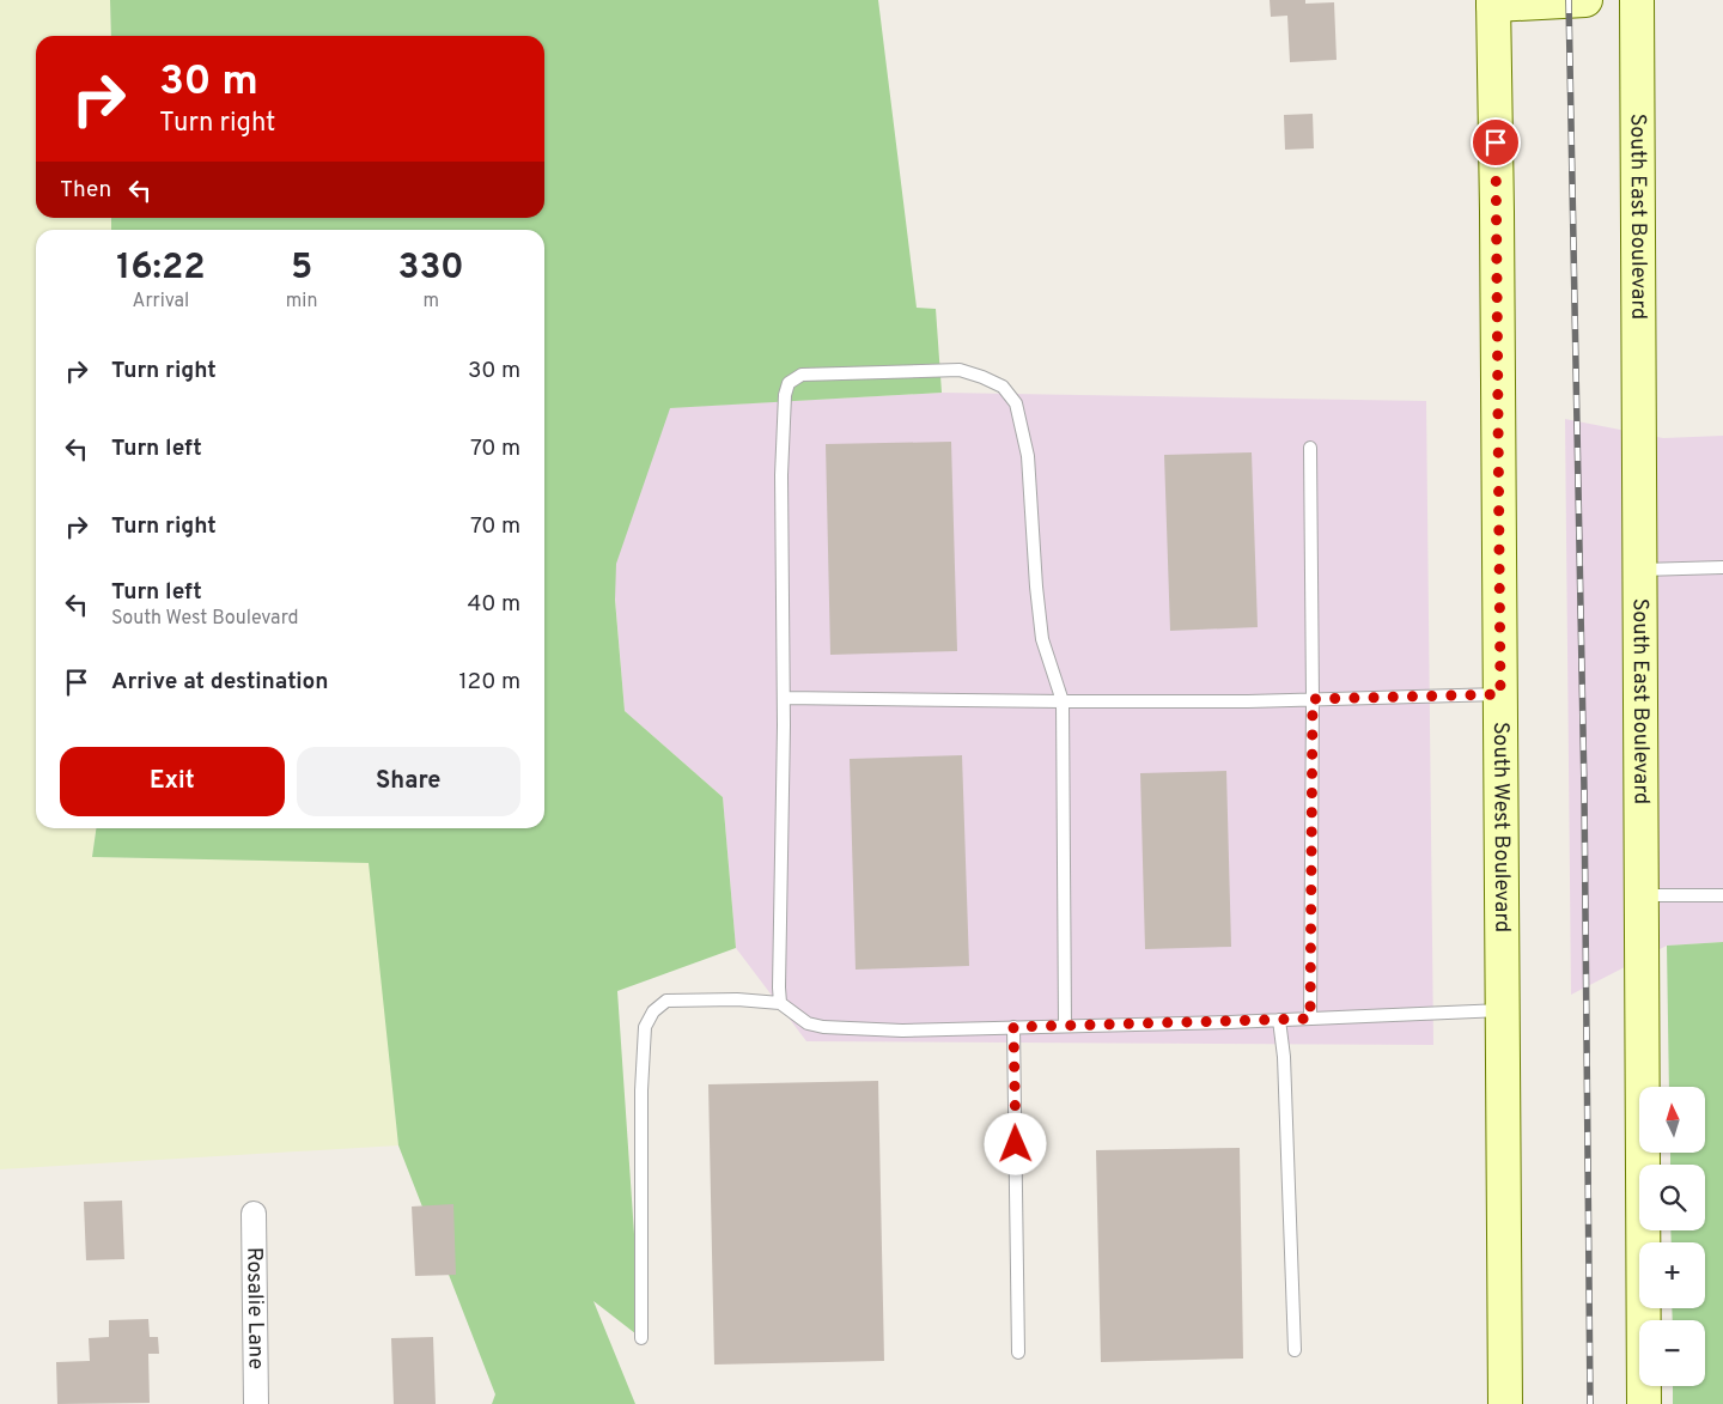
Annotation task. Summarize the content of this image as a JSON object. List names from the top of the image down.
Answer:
{
  "streets": {
    "main road": ["South East Boulevard", "South West Boulevard"],
    "street": ["Rosalie Lane"]
  },
  "north": "top",
  "page": {
    "turn": ["30 m", "Turn right"],
    "then": "Then",
    "eta": [
      "16:22",
      "Arrival",
      "5",
      "min",
      "330",
      "m"
    ],
    "list": [
      {
        "name": "Turn right",
        "value": "30 m"
      },
      {
        "name": "Turn left",
        "value": "70 m"
      },
      {
        "name": "Turn right",
        "value": "70 m"
      },
      {
        "name": "Turn left",
        "note": "South West Boulevard",
        "value": "40 m"
      },
      {
        "name": "Arrive at destination",
        "value": "120 m"
      }
    ],
    "buttons": ["Exit", "Share"],
    "map_buttons": ["+", "−"]
  }
}
